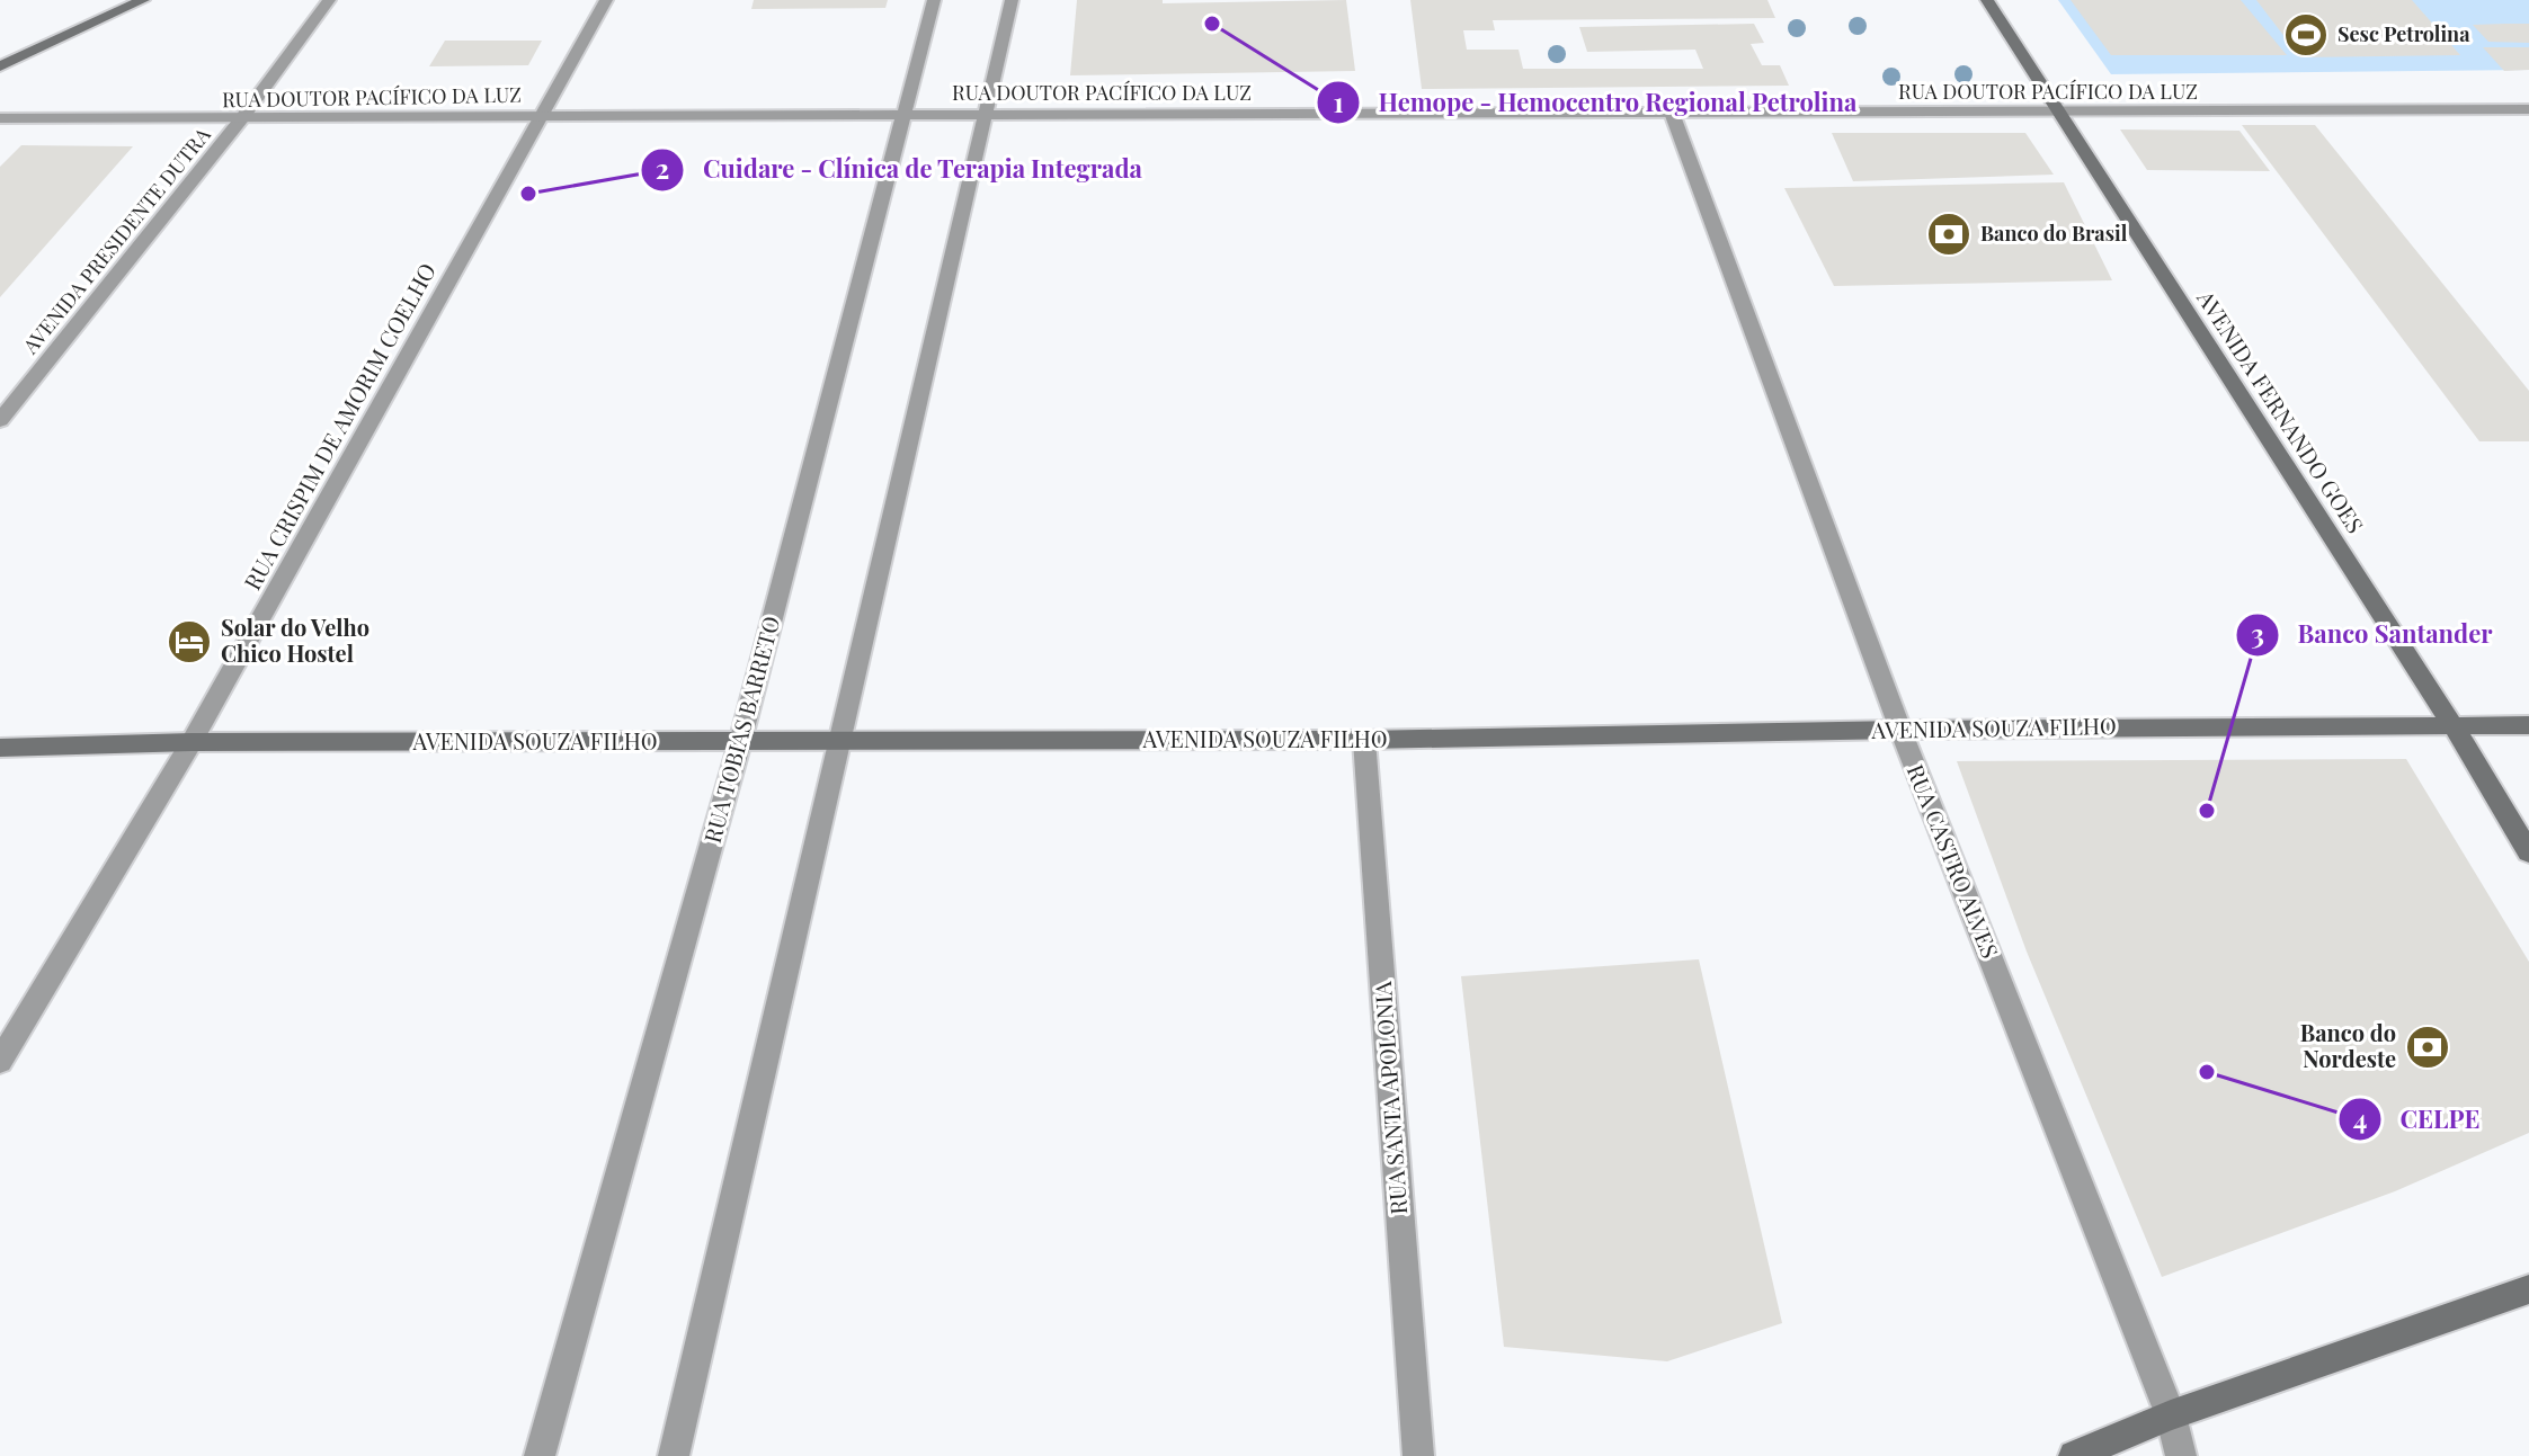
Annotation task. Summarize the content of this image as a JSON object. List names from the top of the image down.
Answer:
{
  "streets": {
    "main road": ["AVENIDA FERNANDO GOES", "AVENIDA SOUZA FILHO"],
    "street": [
      "RUA DOUTOR PACÍFICO DA LUZ",
      "AVENIDA PRESIDENTE DUTRA",
      "RUA CRISPIM DE AMORIM COELHO",
      "RUA TOBIAS BARRETO",
      "RUA CASTRO ALVES",
      "RUA SANTA APOLONIA"
    ]
  },
  "crossings": [
    ["RUA DOUTOR PACÍFICO DA LUZ", "AVENIDA PRESIDENTE DUTRA"],
    ["RUA DOUTOR PACÍFICO DA LUZ", "AVENIDA FERNANDO GOES"],
    ["RUA DOUTOR PACÍFICO DA LUZ", "RUA CRISPIM DE AMORIM COELHO"],
    ["RUA DOUTOR PACÍFICO DA LUZ", "RUA TOBIAS BARRETO"],
    ["RUA DOUTOR PACÍFICO DA LUZ", "RUA CASTRO ALVES"],
    ["AVENIDA FERNANDO GOES", "AVENIDA SOUZA FILHO"],
    ["RUA CRISPIM DE AMORIM COELHO", "AVENIDA SOUZA FILHO"],
    ["AVENIDA SOUZA FILHO", "RUA TOBIAS BARRETO"],
    ["AVENIDA SOUZA FILHO", "RUA CASTRO ALVES"],
    ["AVENIDA SOUZA FILHO", "RUA SANTA APOLONIA"]
  ],
  "places": {
    "other": [
      "Hemope - Hemocentro Regional Petrolina",
      "Cuidare - Clínica de Terapia Integrada",
      "Banco Santander",
      "CELPE"
    ],
    "sports": ["Sesc Petrolina"],
    "bank": ["Banco do Brasil", "Banco do Nordeste"],
    "hotel": ["Solar do Velho Chico Hostel"]
  }
}
